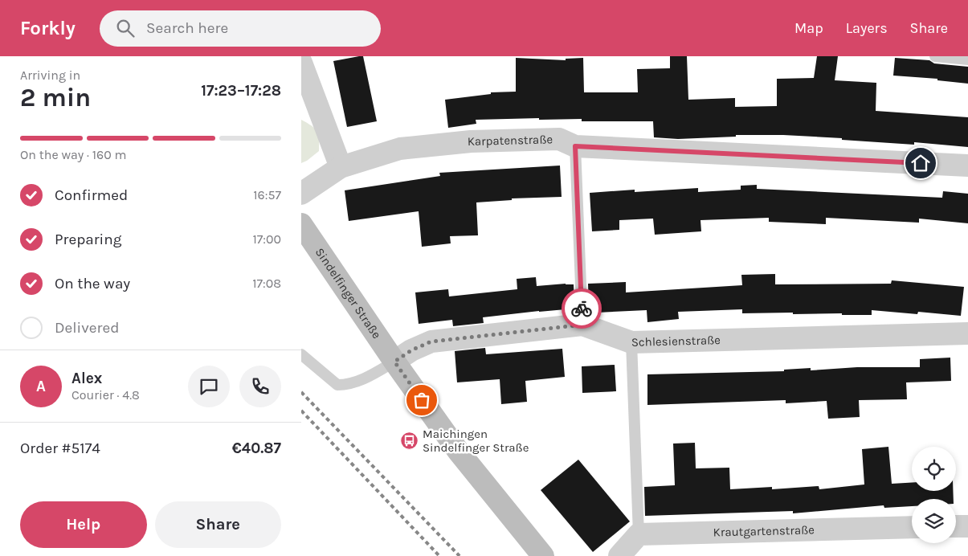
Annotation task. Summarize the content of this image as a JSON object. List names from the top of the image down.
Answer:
{
  "streets": {
    "main road": ["Sindelfinger Straße"],
    "street": ["Karpatenstraße", "Schlesienstraße", "Krautgartenstraße"]
  },
  "crossings": [
    ["Sindelfinger Straße", "Schlesienstraße"]
  ],
  "places": {
    "bus stop": ["Maichingen Sindelfinger Straße"]
  },
  "page": {
    "header": "Forkly",
    "search": "Search here",
    "nav": ["Map", "Layers", "Share"],
    "heading": ["2 min", "Arriving in", "17:23–17:28"],
    "panel": [
      "Alex",
      "Courier · 4.8",
      "Order #5174",
      "€40.87"
    ],
    "bar": "On the way · 160 m",
    "list": [
      ["Confirmed", "16:57"],
      ["Preparing", "17:00"],
      ["On the way", "17:08"],
      "Delivered"
    ],
    "round": "A",
    "buttons": ["Help", "Share"]
  }
}
